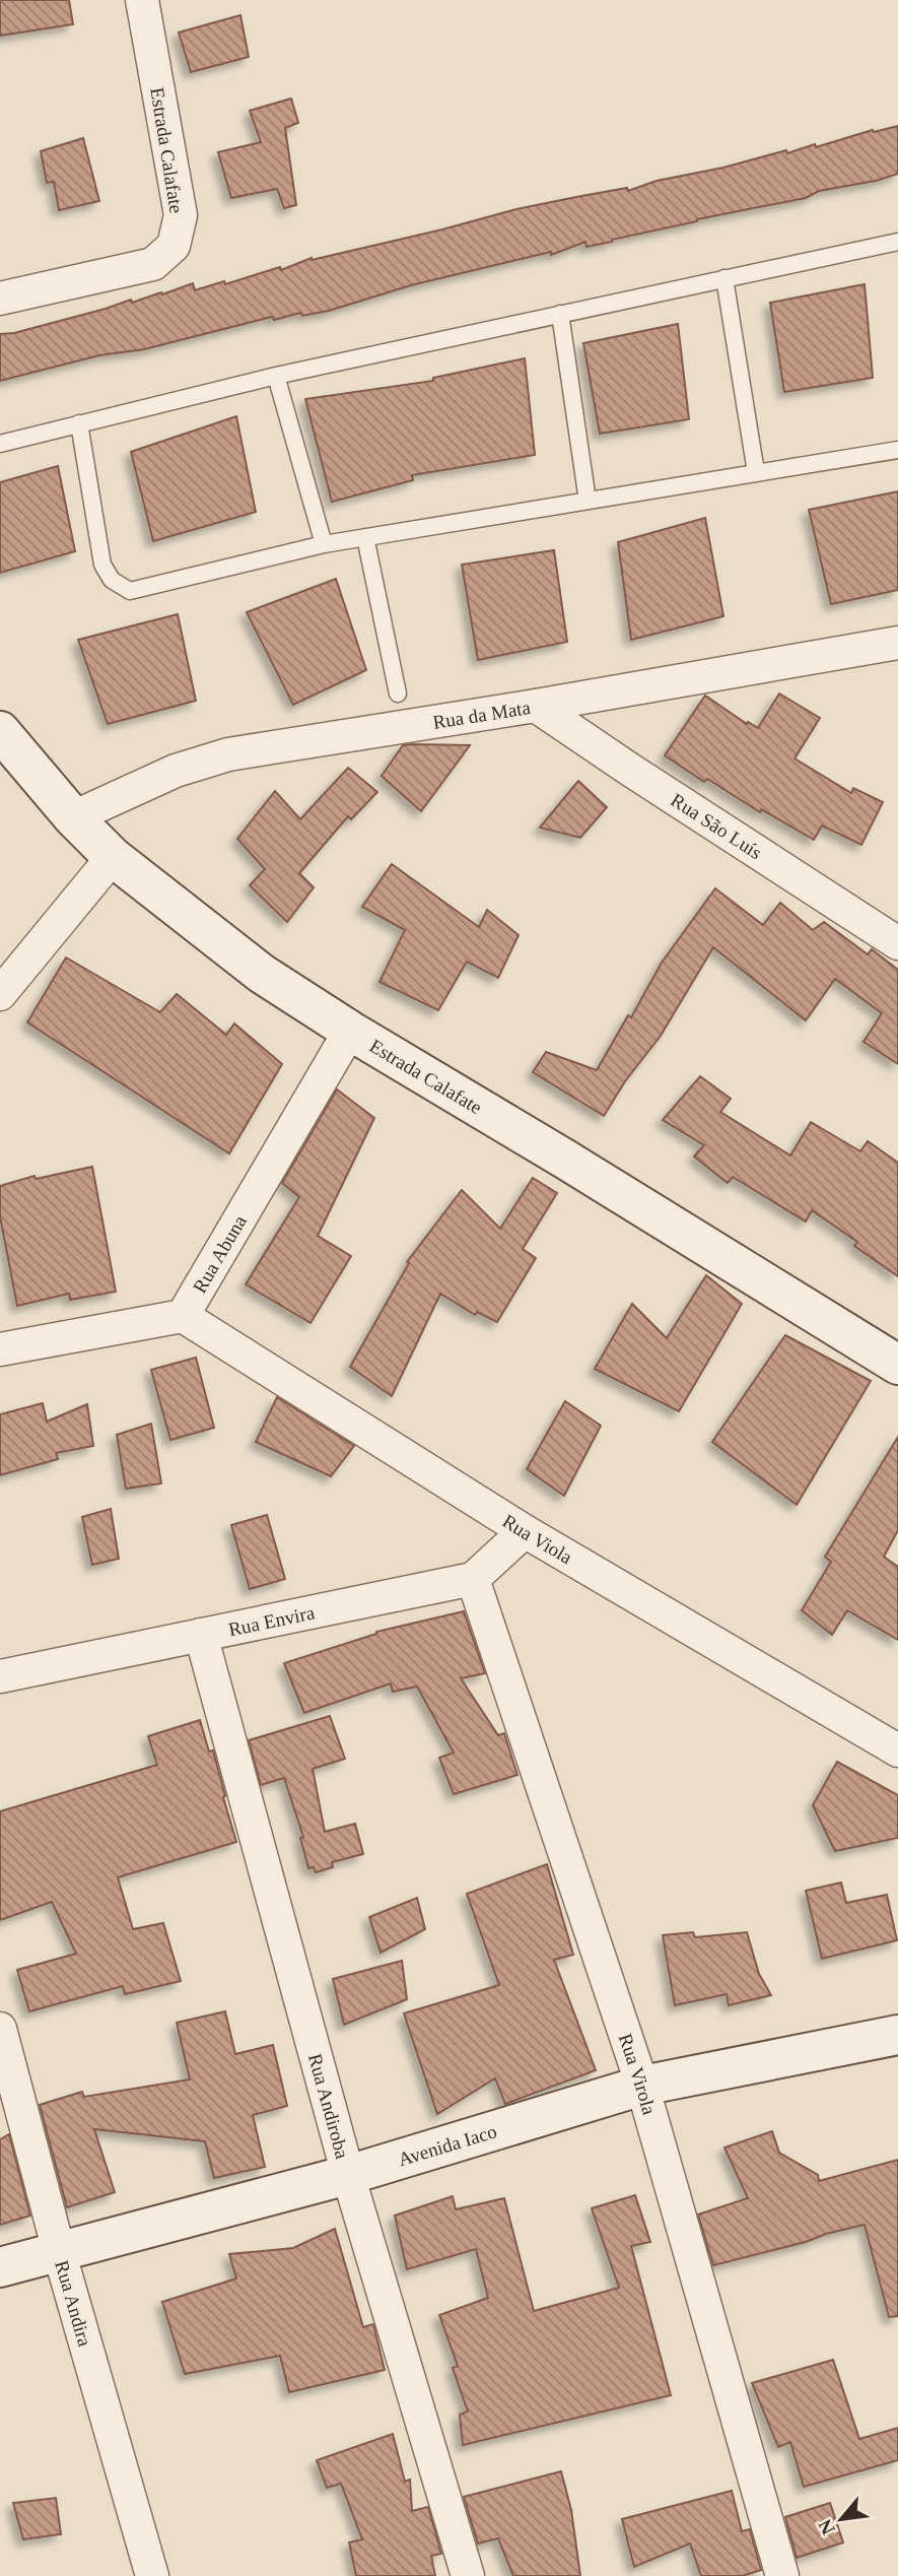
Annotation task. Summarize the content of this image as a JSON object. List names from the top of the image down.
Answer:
{
  "streets": {
    "street": [
      "Estrada Calafate",
      "Rua da Mata",
      "Rua São Luís",
      "Rua Abuna",
      "Rua Viola",
      "Rua Envira",
      "Rua Virola",
      "Rua Andiroba",
      "Avenida Iaco",
      "Rua Andira"
    ]
  },
  "crossings": [
    ["Estrada Calafate", "Rua da Mata"],
    ["Estrada Calafate", "Rua Abuna"],
    ["Rua da Mata", "Rua São Luís"],
    ["Rua Abuna", "Rua Viola"],
    ["Rua Envira", "Rua Virola"],
    ["Rua Envira", "Rua Andiroba"],
    ["Rua Virola", "Avenida Iaco"],
    ["Rua Andiroba", "Avenida Iaco"],
    ["Avenida Iaco", "Rua Andira"]
  ],
  "north": "bottom left"
}
